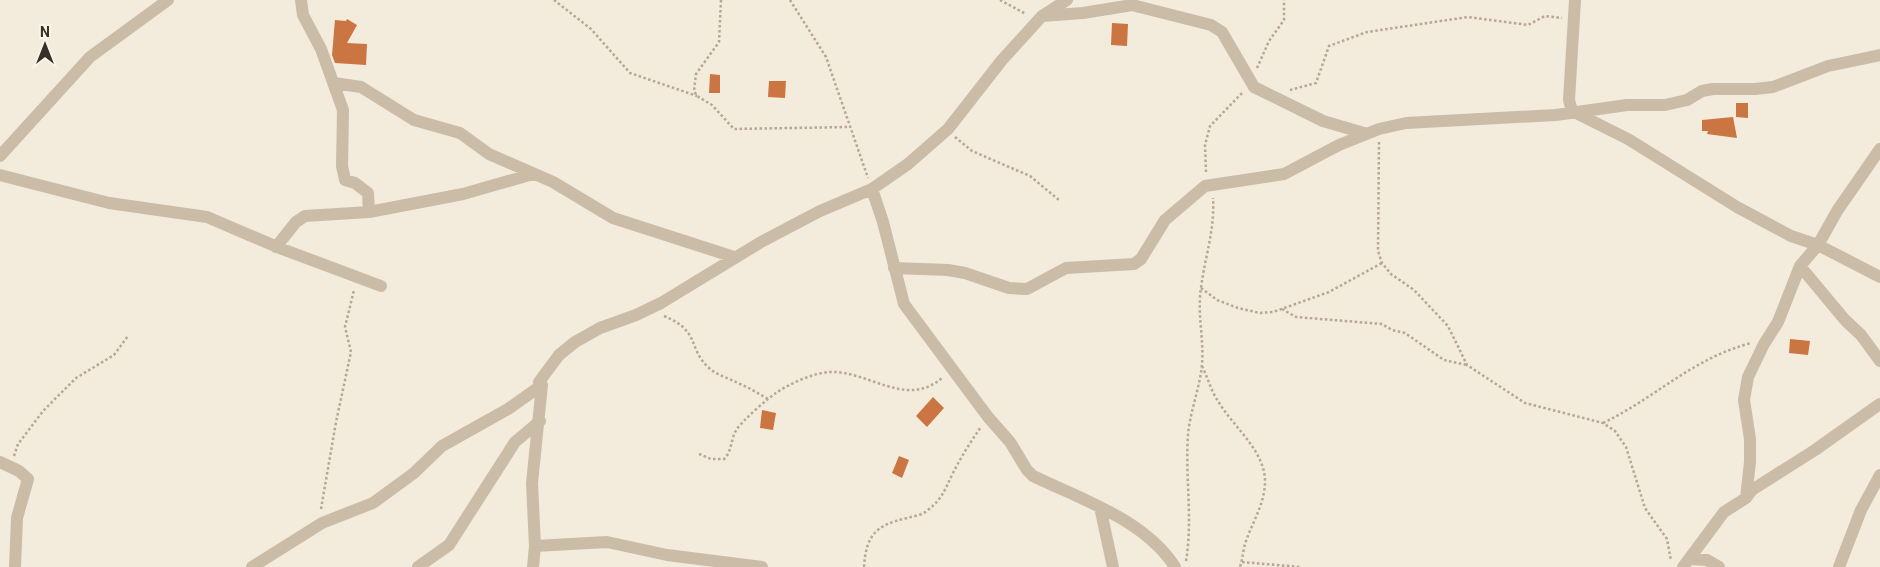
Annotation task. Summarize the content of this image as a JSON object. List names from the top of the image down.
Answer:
{
  "north": "top"
}
